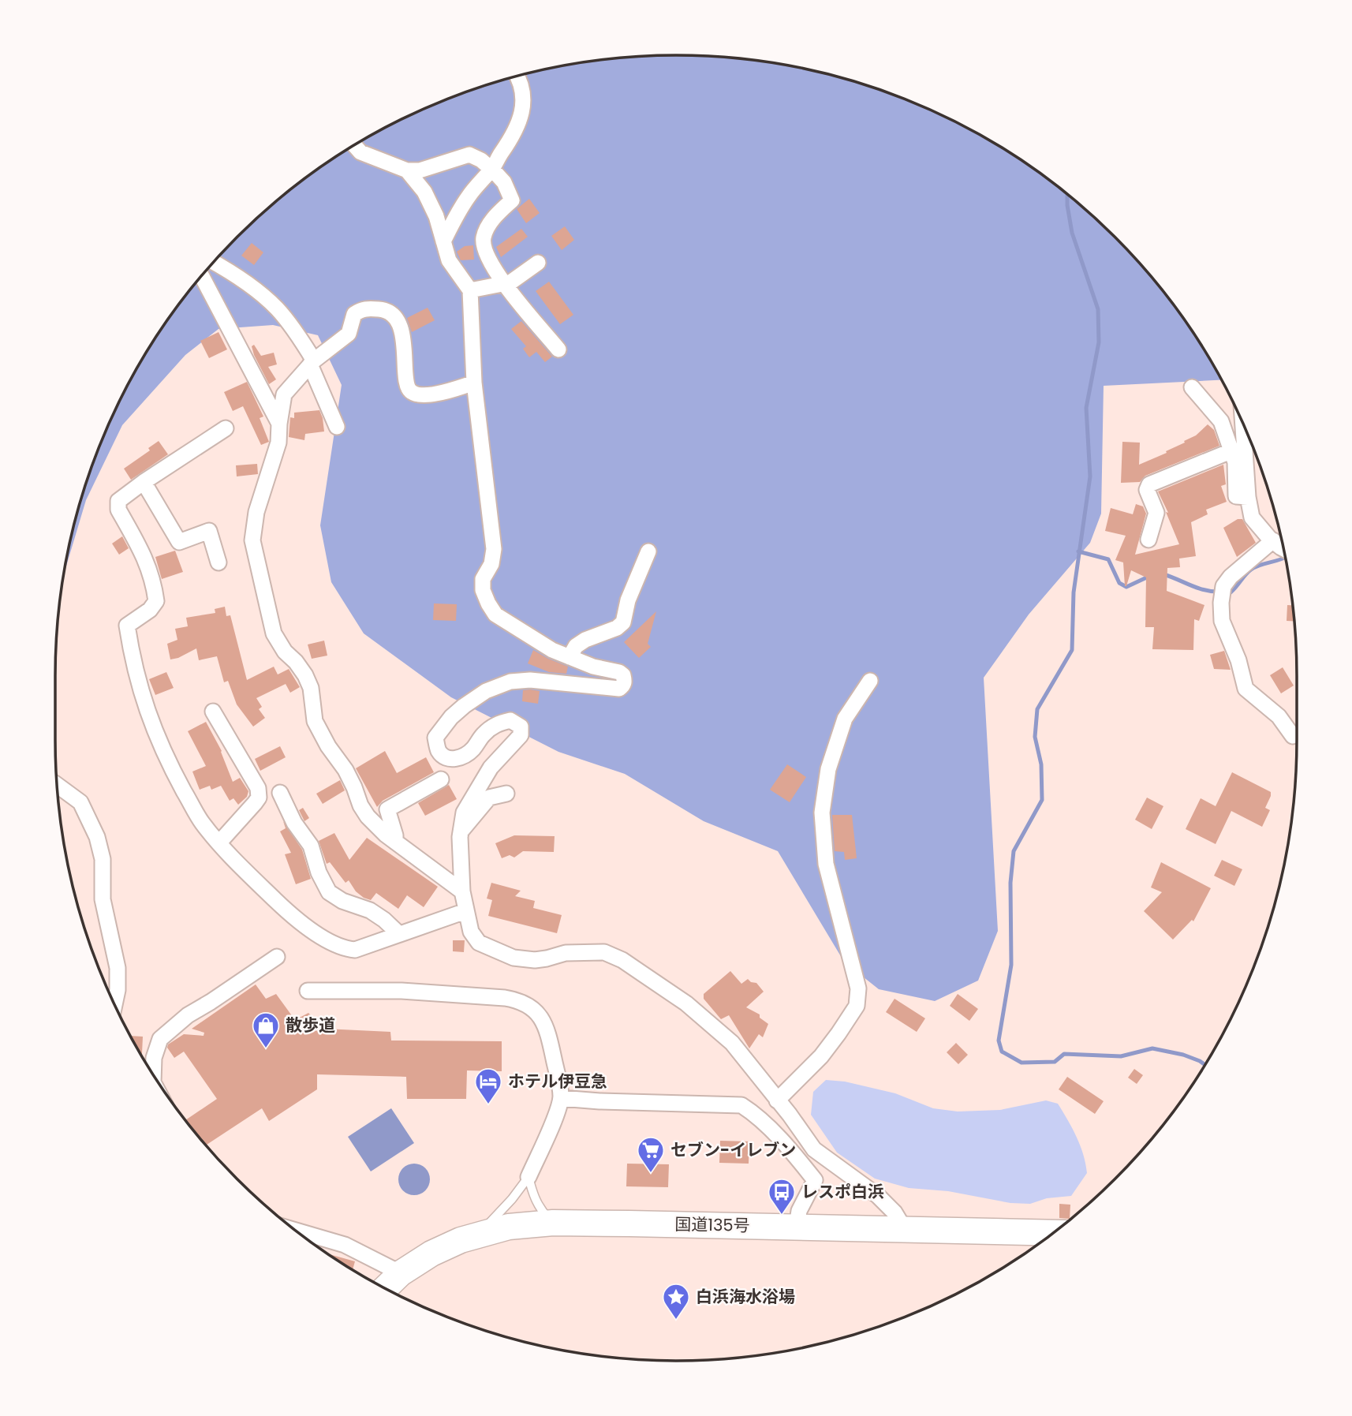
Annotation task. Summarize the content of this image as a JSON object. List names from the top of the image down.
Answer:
{
  "streets": {
    "highway": ["国道135号"]
  },
  "places": {
    "shop": ["散歩道"],
    "hotel": ["ホテル伊豆急"],
    "supermarket": ["セブン-イレブン"],
    "bus stop": ["レスポ白浜"],
    "place": ["白浜海水浴場"]
  }
}
